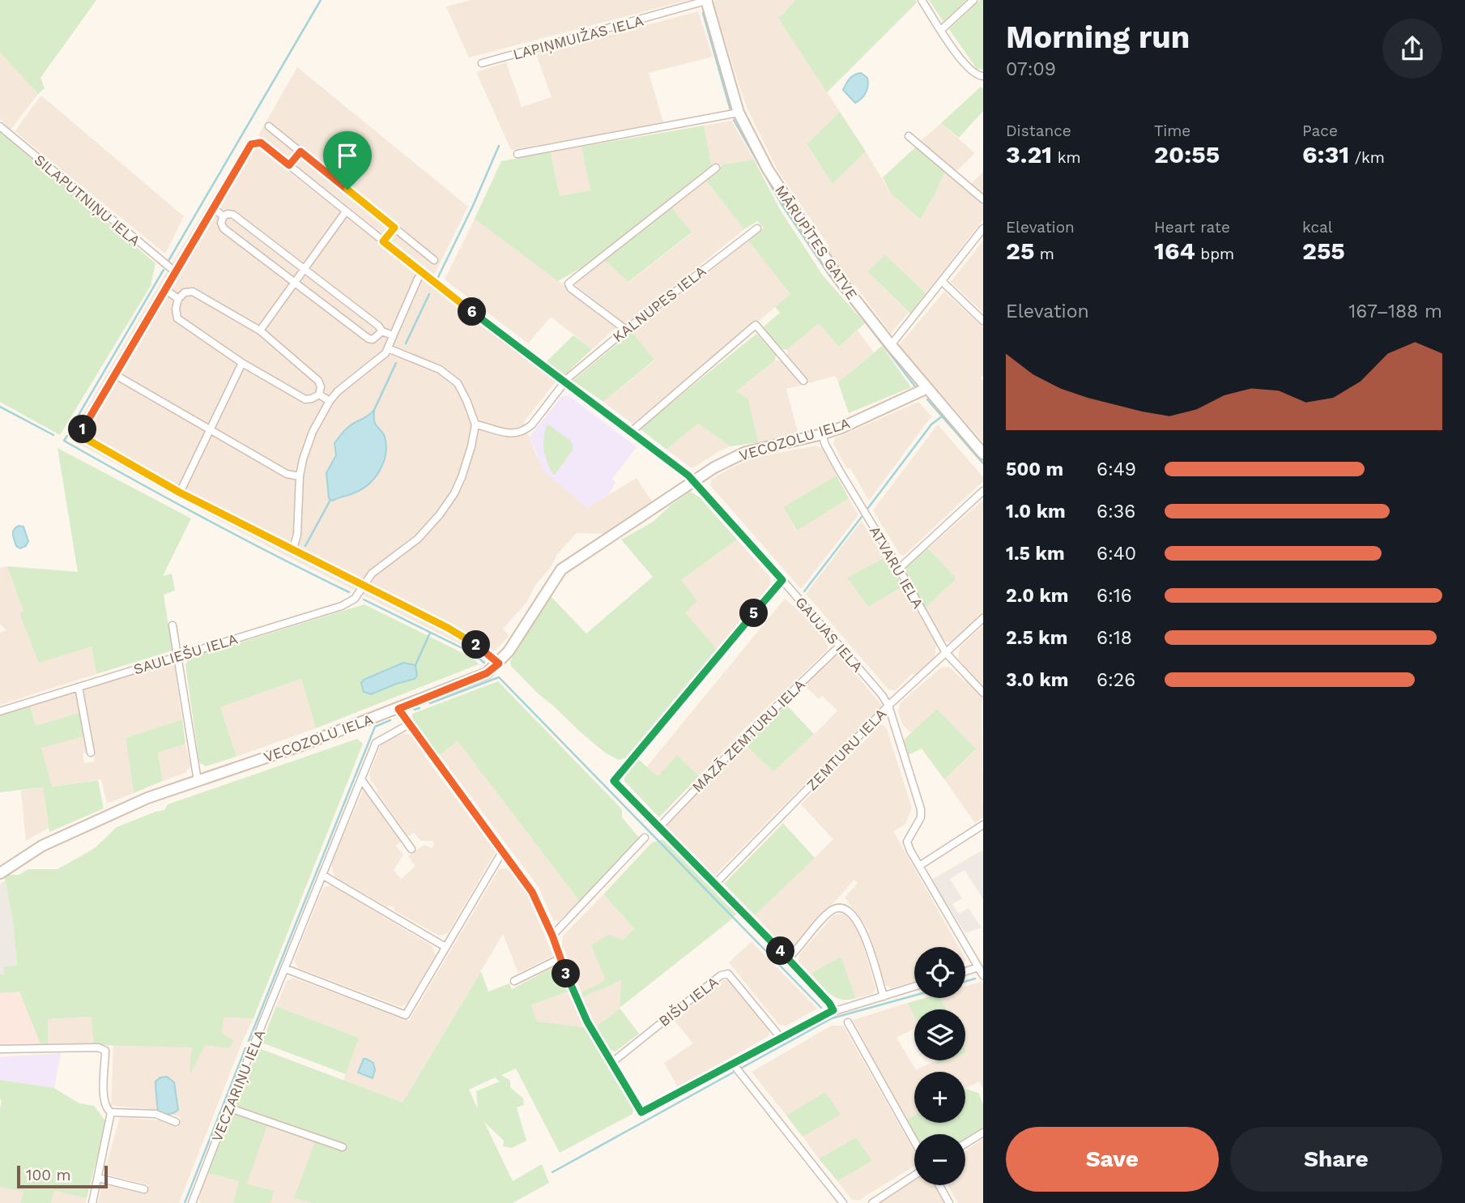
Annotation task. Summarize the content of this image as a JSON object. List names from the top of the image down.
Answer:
{
  "streets": {
    "street": [
      "LAPIŅMUIŽAS IELA",
      "SILAPUTNIŅU IELA",
      "MĀRUPĪTES GATVE",
      "KALNUPES IELA",
      "VECOZOLU IELA",
      "ATVARU IELA",
      "GAUJAS IELA",
      "SAULIEŠU IELA",
      "MAZĀ ZEMTURU IELA",
      "ZEMTURU IELA",
      "BIŠU IELA",
      "VECZARIŅU IELA"
    ]
  },
  "crossings": [
    ["LAPIŅMUIŽAS IELA", "MĀRUPĪTES GATVE"],
    ["MĀRUPĪTES GATVE", "VECOZOLU IELA"],
    ["KALNUPES IELA", "GAUJAS IELA"],
    ["KALNUPES IELA", "SAULIEŠU IELA"],
    ["VECOZOLU IELA", "ATVARU IELA"],
    ["VECOZOLU IELA", "GAUJAS IELA"],
    ["ATVARU IELA", "ZEMTURU IELA"],
    ["GAUJAS IELA", "MAZĀ ZEMTURU IELA"],
    ["GAUJAS IELA", "ZEMTURU IELA"]
  ],
  "scale_bar": "100 m",
  "page": {
    "heading": ["Morning run", "07:09"],
    "stats": [
      ["Distance", "3.21 km"],
      ["Time", "20:55"],
      ["Pace", "6:31 /km"],
      ["Elevation", "25 m"],
      ["Heart rate", "164 bpm"],
      ["kcal", "255"]
    ],
    "chart": ["Elevation", "167–188 m"],
    "pins": [
      "6",
      "1",
      "5",
      "2",
      "4",
      "3"
    ],
    "list": [
      {
        "name": "500 m",
        "note": "6:49"
      },
      {
        "name": "1.0 km",
        "note": "6:36"
      },
      {
        "name": "1.5 km",
        "note": "6:40"
      },
      {
        "name": "2.0 km",
        "note": "6:16"
      },
      {
        "name": "2.5 km",
        "note": "6:18"
      },
      {
        "name": "3.0 km",
        "note": "6:26"
      }
    ],
    "map_buttons": ["+", "−"],
    "buttons": ["Save", "Share"],
    "scale": "100 m"
  }
}
